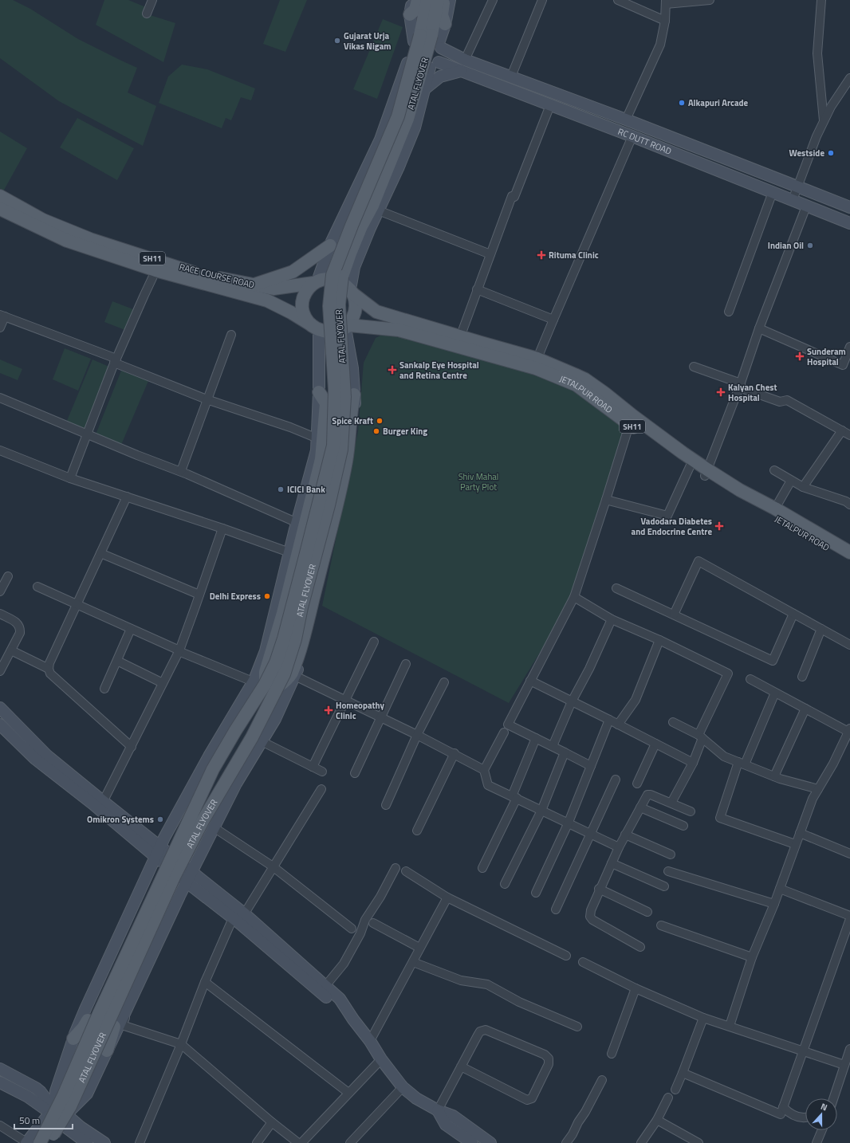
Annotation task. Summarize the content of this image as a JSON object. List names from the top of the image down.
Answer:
{
  "streets": {
    "main road": [
      "ATAL FLYOVER",
      "SH11",
      "RACE COURSE ROAD",
      "JETALPUR ROAD"
    ],
    "street": ["RC DUTT ROAD"]
  },
  "crossings": [
    ["ATAL FLYOVER", "RC DUTT ROAD"],
    ["SH11", "RACE COURSE ROAD"],
    ["SH11", "JETALPUR ROAD"]
  ],
  "parks": ["Shiv Mahal Party Plot"],
  "places": {
    "other": [
      "Gujarat Urja Vikas Nigam",
      "Alkapuri Arcade",
      "Westside",
      "Indian Oil",
      "Spice Kraft",
      "Burger King",
      "ICICI Bank",
      "Delhi Express",
      "Omikron Systems"
    ],
    "health": [
      "Rituma Clinic",
      "Sunderam Hospital",
      "Sankalp Eye Hospital and Retina Centre",
      "Kalyan Chest Hospital",
      "Vadodara Diabetes and Endocrine Centre",
      "Homeopathy Clinic"
    ]
  },
  "scale_bar": "50 m",
  "north": "top"
}
